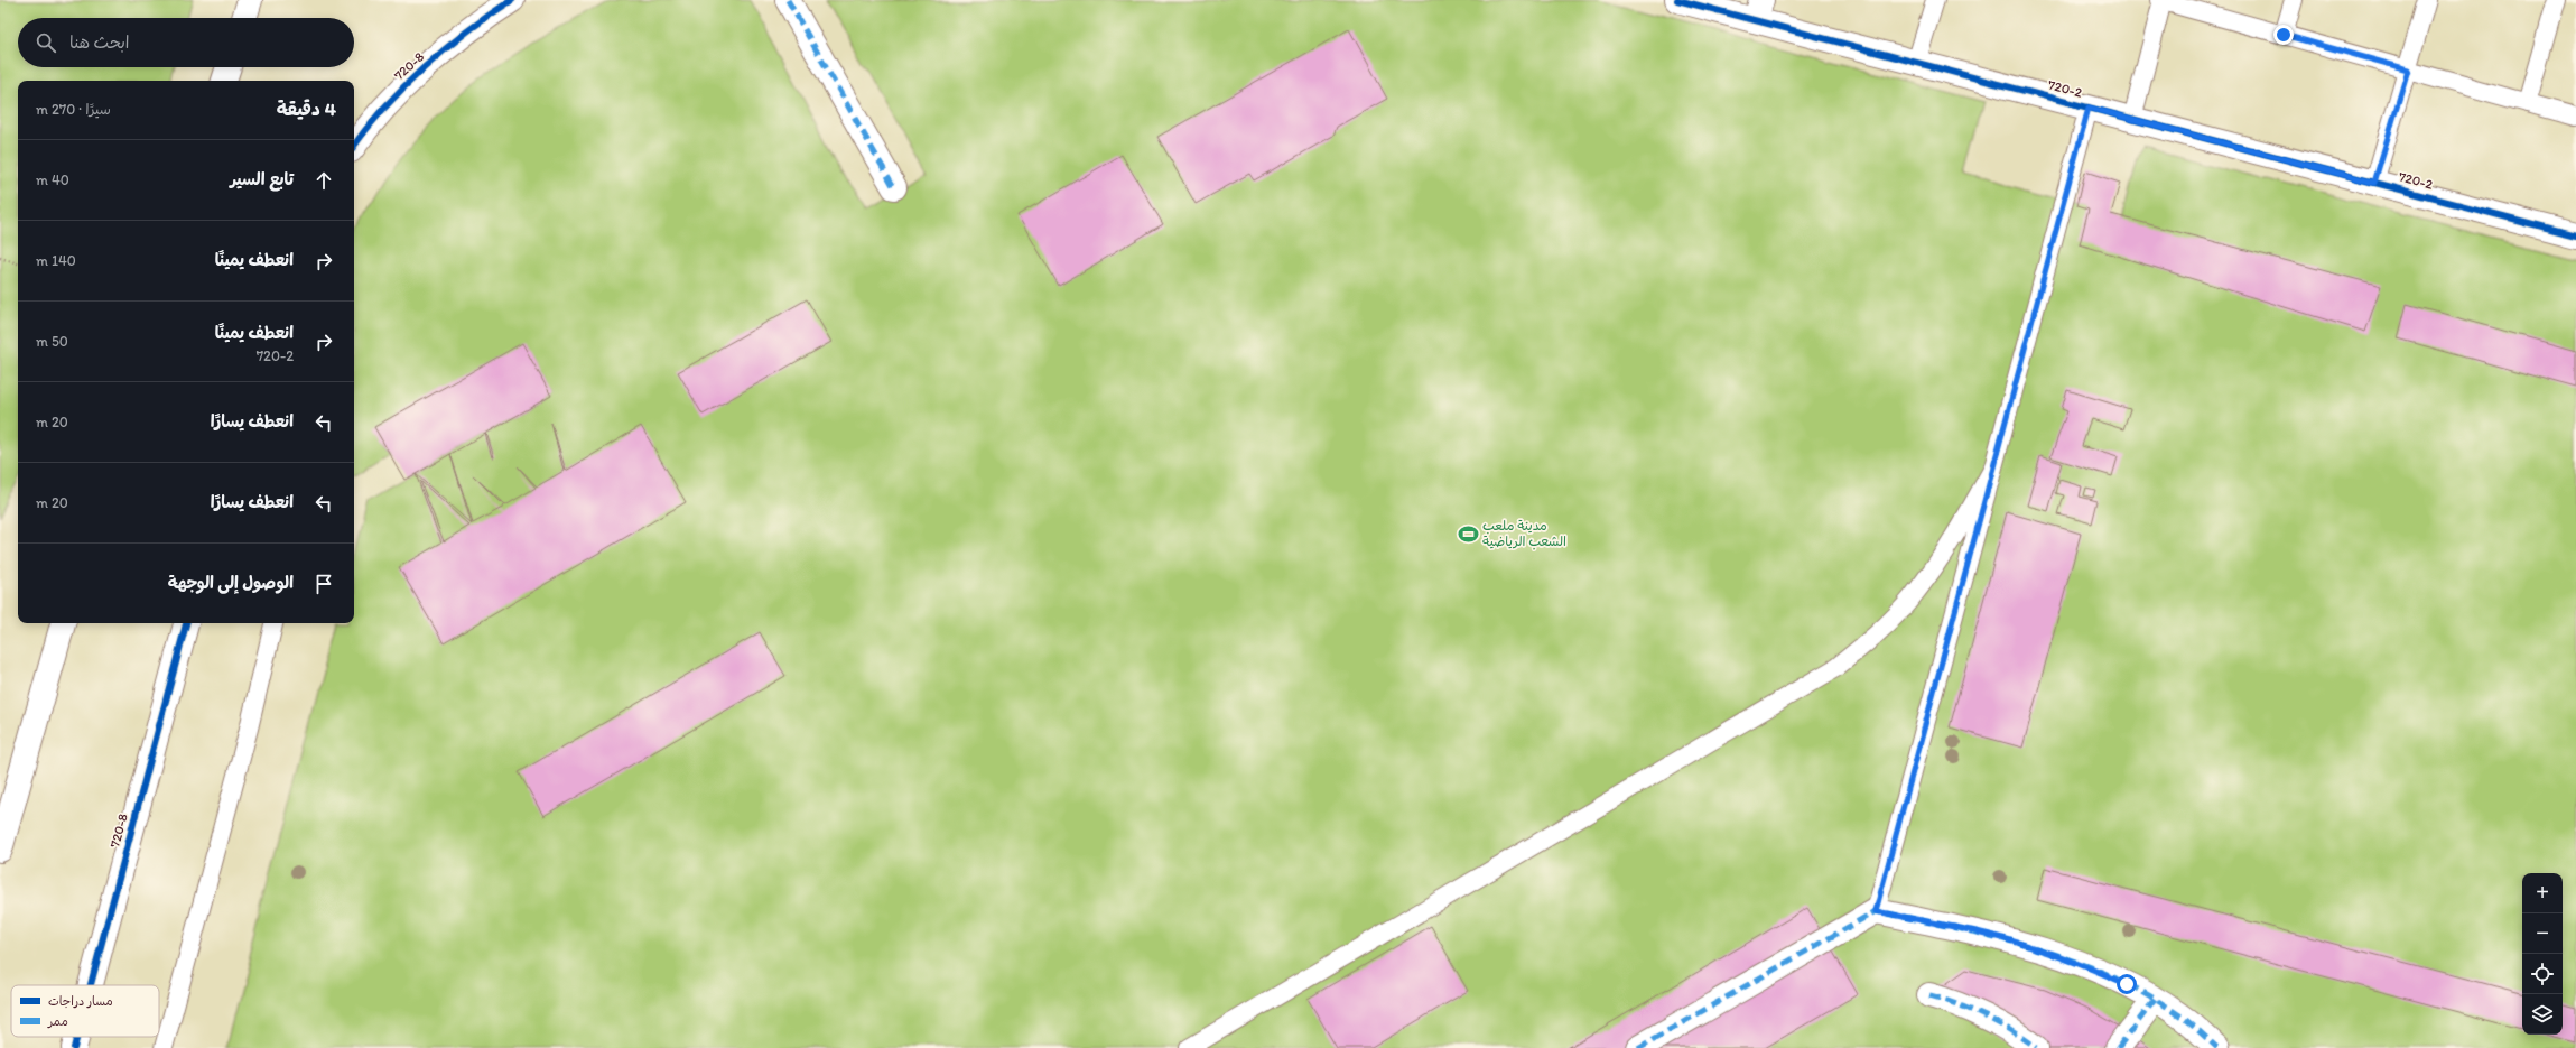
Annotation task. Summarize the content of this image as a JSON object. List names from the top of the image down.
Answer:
{
  "streets": {
    "street": ["720-8", "720-2"]
  },
  "places": {
    "sports": ["مدينة ملعب الشعب الرياضية"]
  },
  "legend": ["مسار دراجات", "ممر"],
  "page": {
    "search": "ابحث هنا",
    "heading": ["4 دقيقة", "سيرًا · 270 m"],
    "list": [
      ["تابع السير", "40 m"],
      ["انعطف يمينًا", "140 m"],
      ["انعطف يمينًا", "720-2", "50 m"],
      ["انعطف يسارًا", "20 m"],
      ["انعطف يسارًا", "20 m"],
      "الوصول إلى الوجهة"
    ],
    "map_buttons": ["+", "−"]
  }
}
